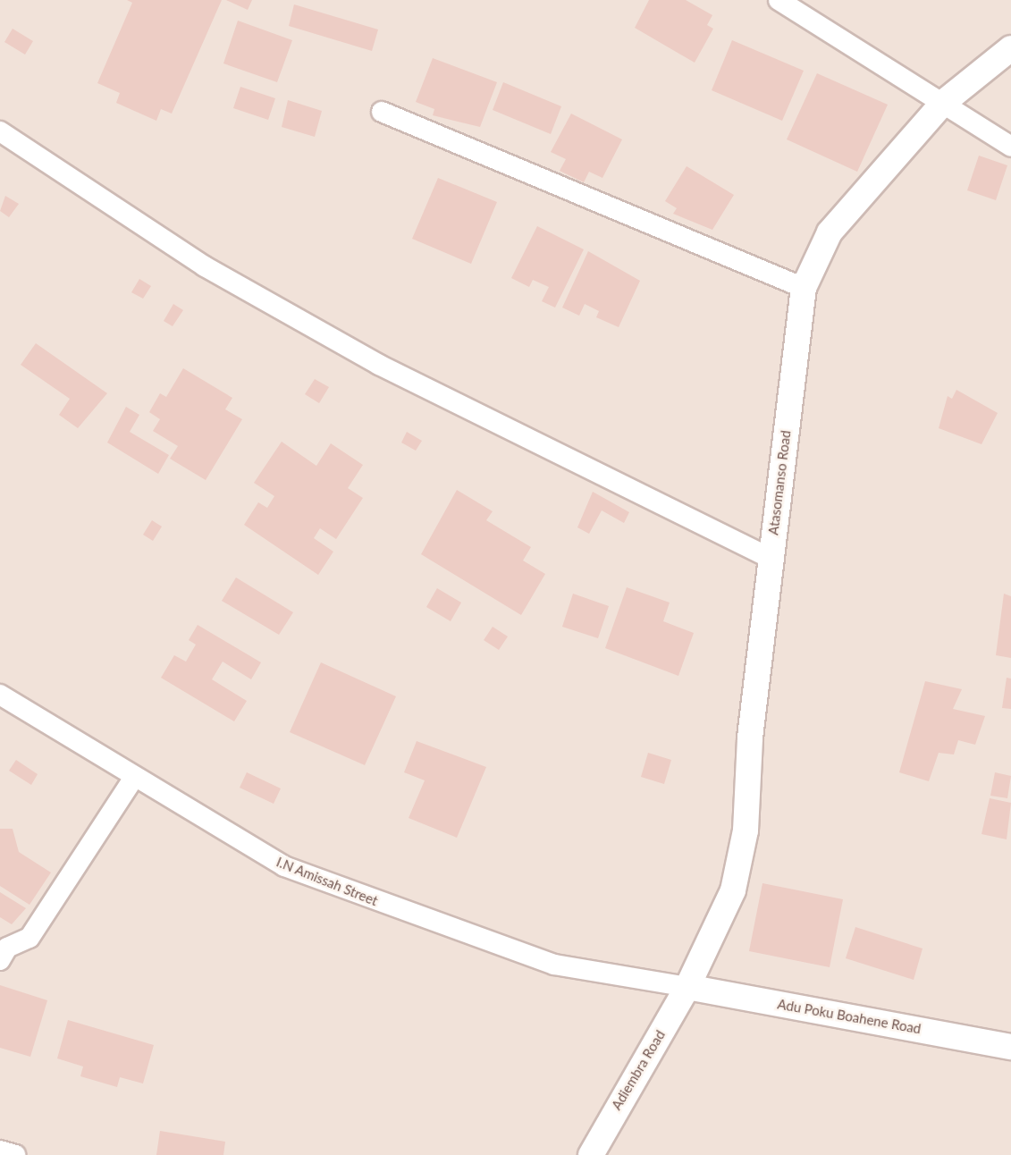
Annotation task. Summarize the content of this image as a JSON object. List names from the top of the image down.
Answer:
{
  "streets": {
    "street": [
      "Atasomanso Road",
      "I.N Amissah Street",
      "Adu Poku Boahene Road",
      "Adiembra Road"
    ]
  },
  "crossings": [
    ["Atasomanso Road", "I.N Amissah Street"],
    ["Atasomanso Road", "Adu Poku Boahene Road"],
    ["Atasomanso Road", "Adiembra Road"],
    ["I.N Amissah Street", "Adu Poku Boahene Road"],
    ["I.N Amissah Street", "Adiembra Road"],
    ["Adu Poku Boahene Road", "Adiembra Road"]
  ]
}
